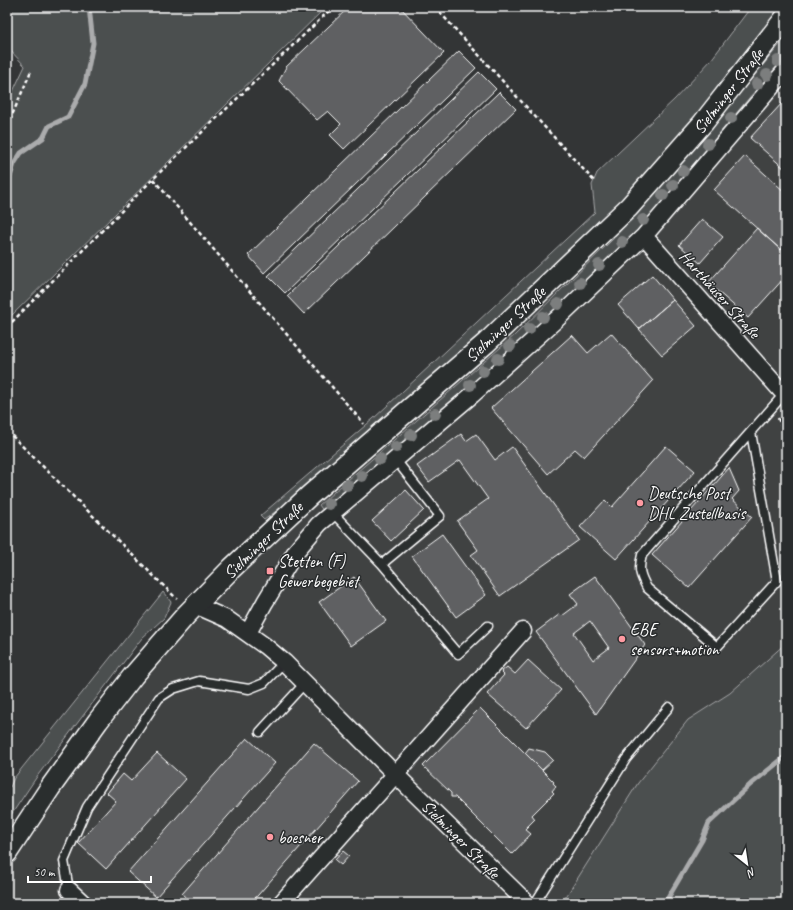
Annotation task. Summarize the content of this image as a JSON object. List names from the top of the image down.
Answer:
{
  "streets": {
    "street": ["Sielminger Straße", "Harthäuser Straße"]
  },
  "crossings": [
    ["Sielminger Straße", "Harthäuser Straße"]
  ],
  "places": {
    "other": ["Deutsche Post DHL Zustellbasis", "EBE sensors+motion", "boesner"],
    "transit": ["Stetten (F) Gewerbegebiet"]
  },
  "scale_bar": "50 m",
  "north": "bottom right"
}
